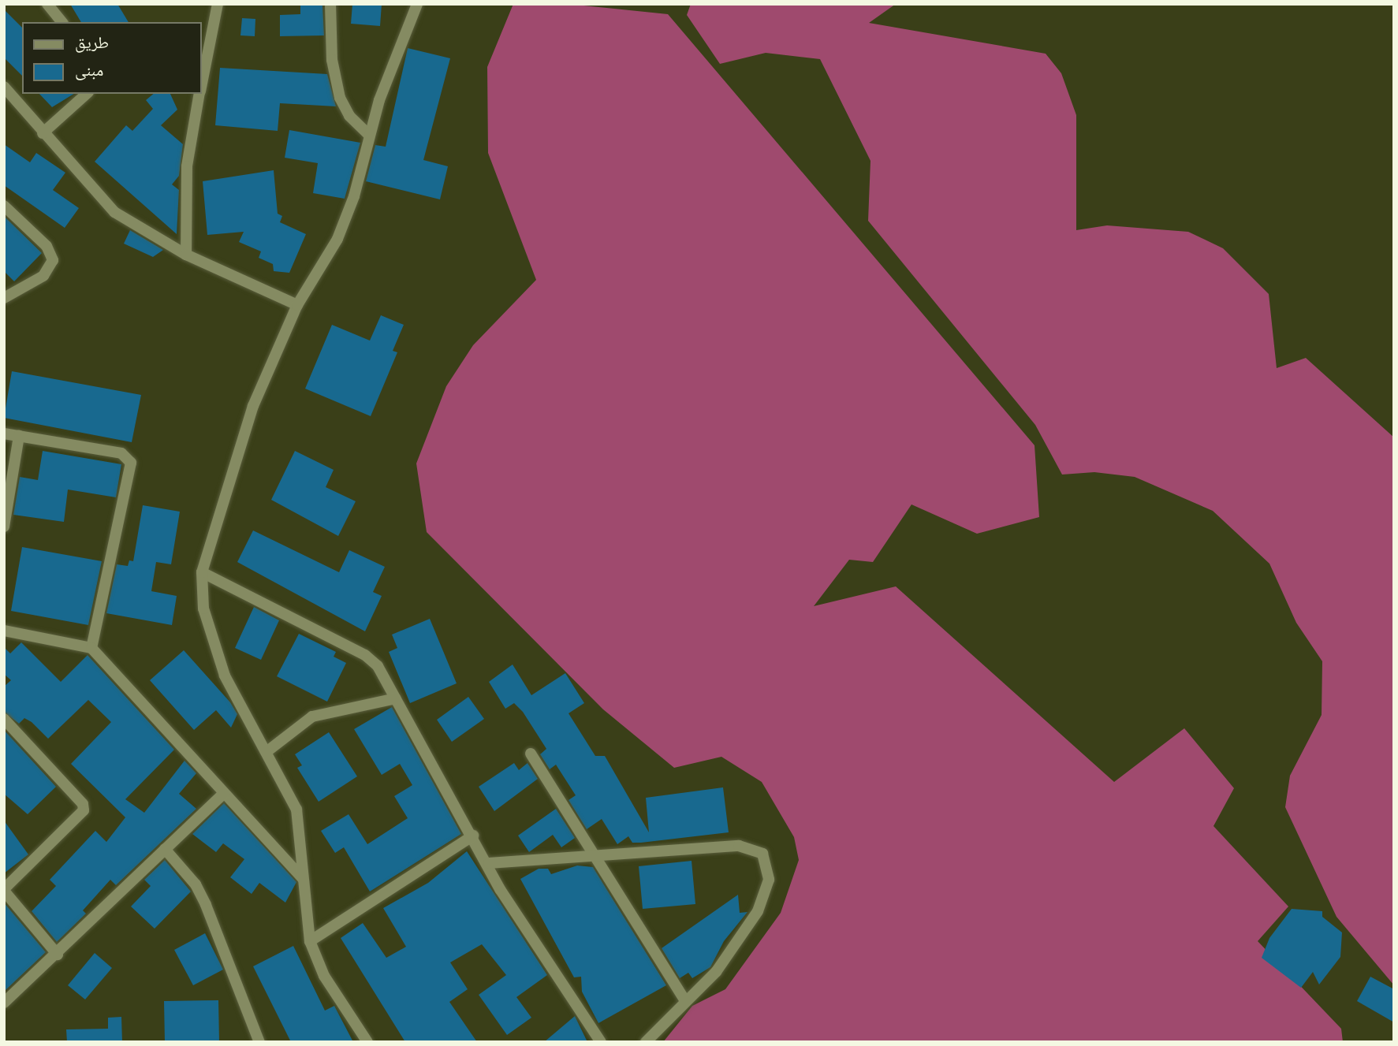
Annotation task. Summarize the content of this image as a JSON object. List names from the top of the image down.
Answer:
{
  "legend": ["طريق", "مبنى"]
}
